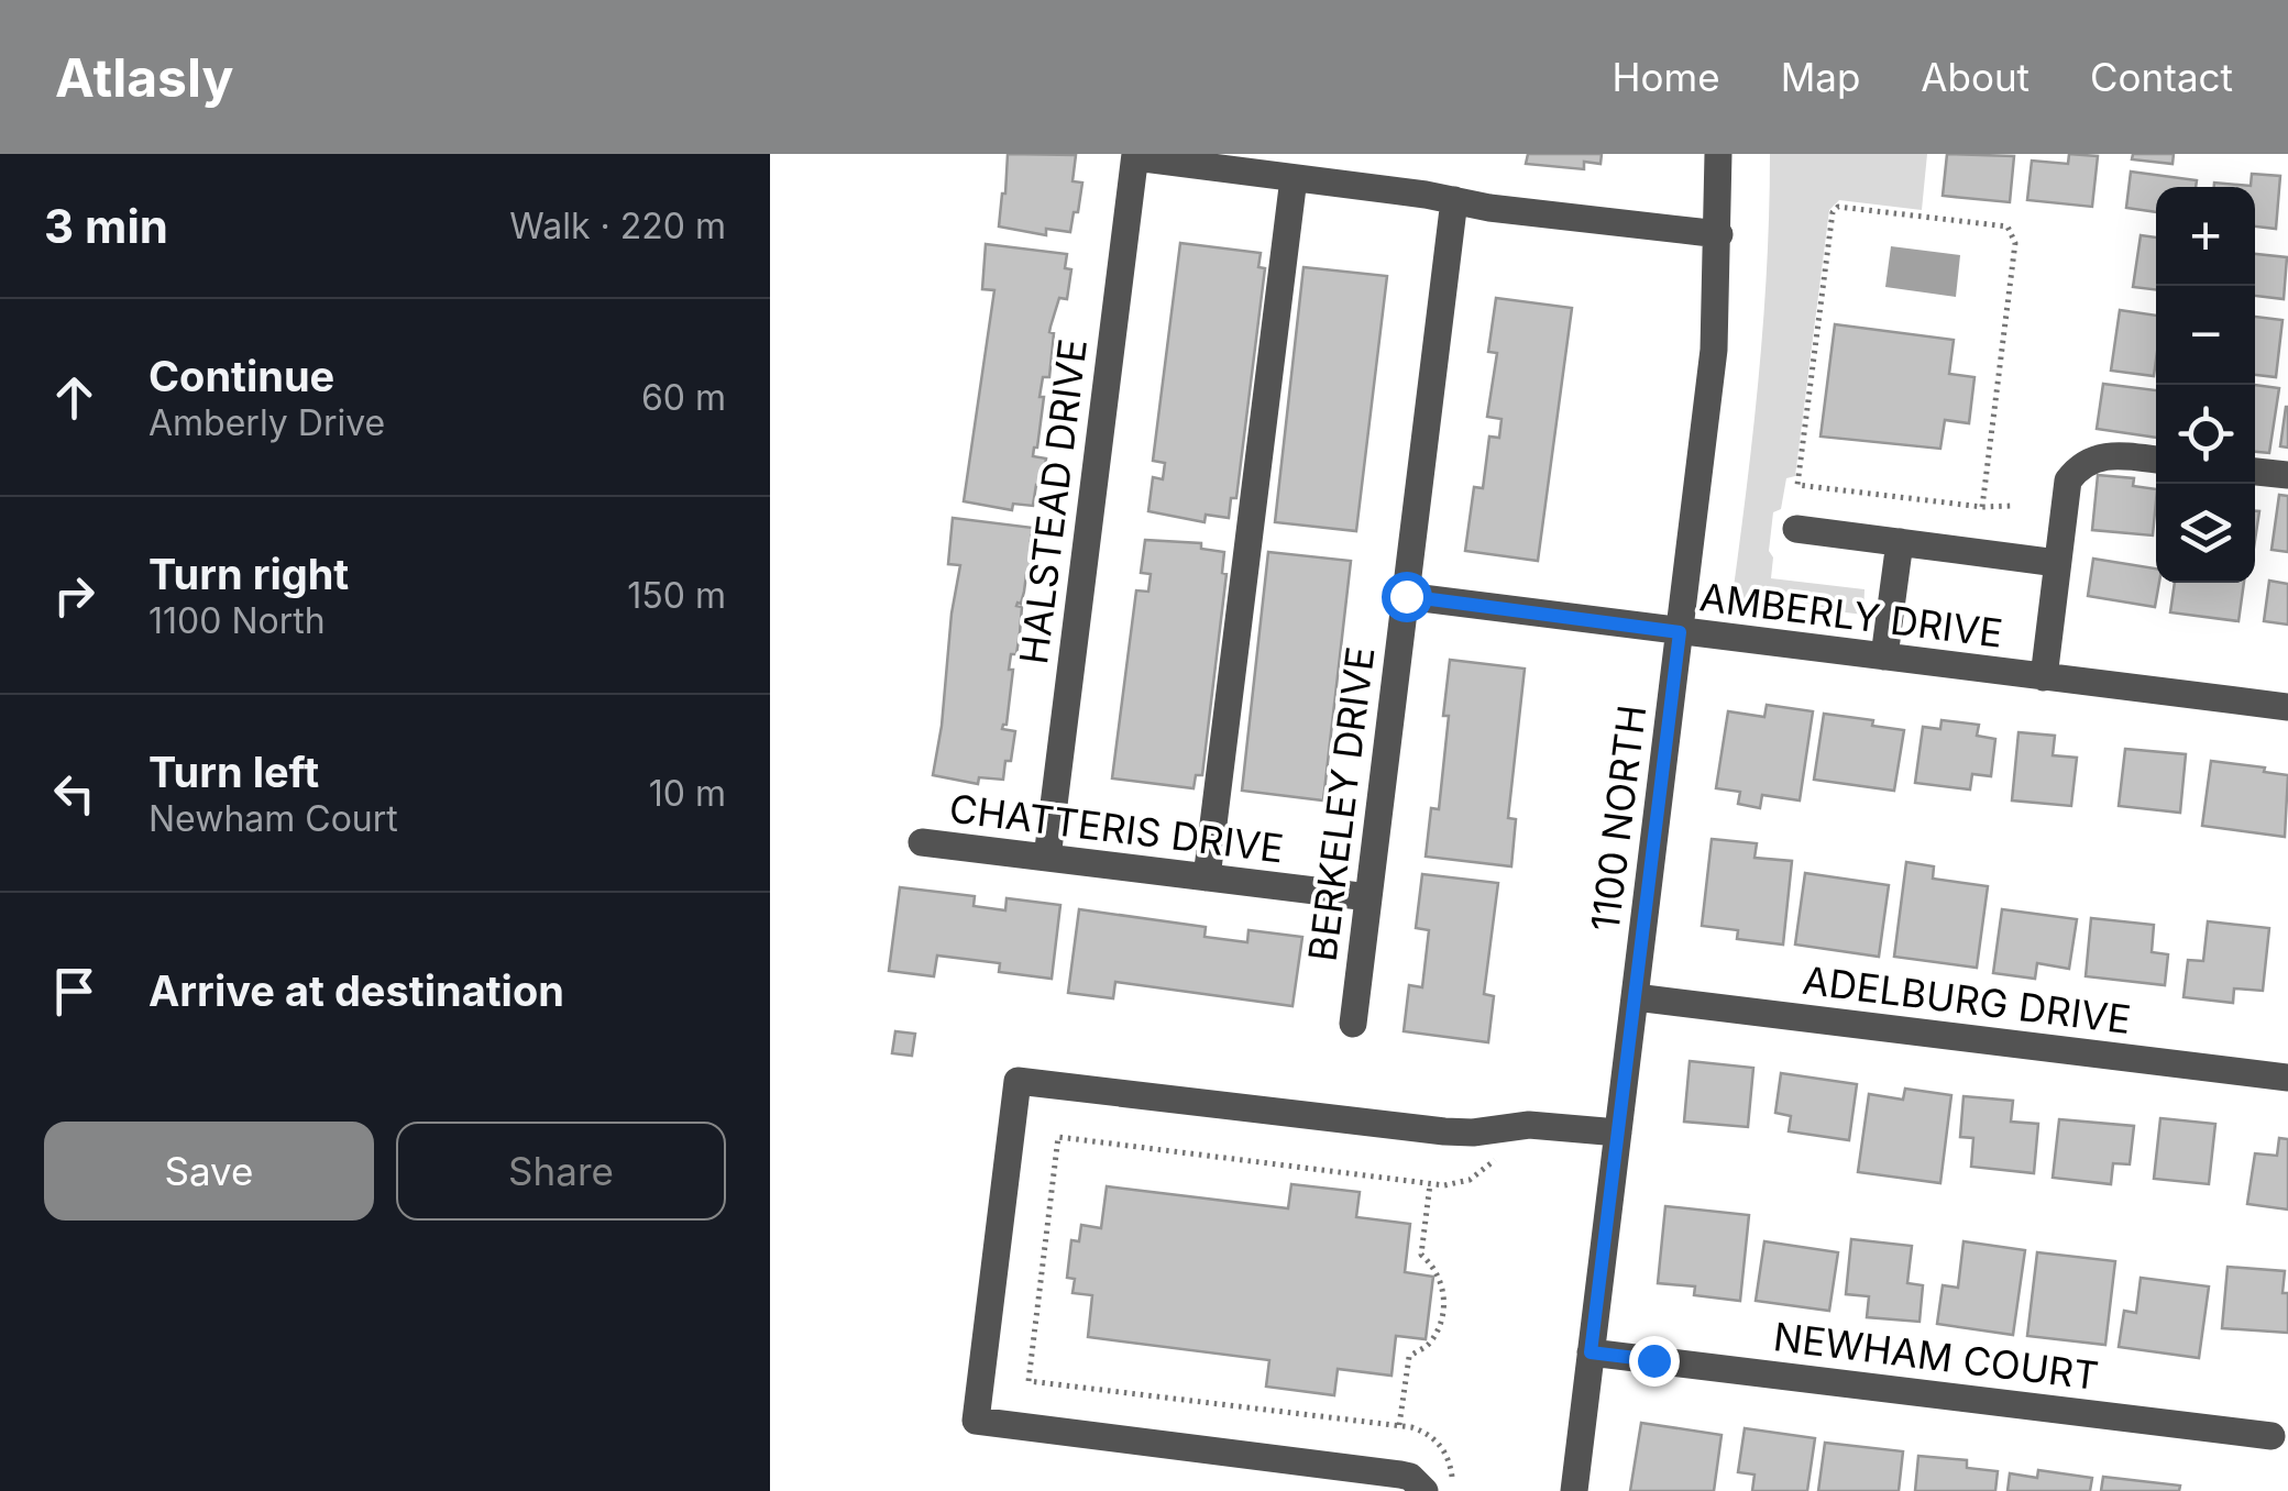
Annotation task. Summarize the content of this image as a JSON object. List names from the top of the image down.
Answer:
{
  "streets": {
    "street": [
      "HALSTEAD DRIVE",
      "AMBERLY DRIVE",
      "BERKELEY DRIVE",
      "1100 NORTH",
      "CHATTERIS DRIVE",
      "ADELBURG DRIVE",
      "NEWHAM COURT"
    ]
  },
  "crossings": [
    ["HALSTEAD DRIVE", "CHATTERIS DRIVE"],
    ["AMBERLY DRIVE", "BERKELEY DRIVE"],
    ["AMBERLY DRIVE", "1100 NORTH"],
    ["BERKELEY DRIVE", "CHATTERIS DRIVE"],
    ["1100 NORTH", "ADELBURG DRIVE"],
    ["1100 NORTH", "NEWHAM COURT"]
  ],
  "page": {
    "header": "Atlasly",
    "nav": [
      "Home",
      "Map",
      "About",
      "Contact"
    ],
    "heading": ["3 min", "Walk · 220 m"],
    "map_buttons": ["+", "−"],
    "list": [
      ["Continue", "Amberly Drive", "60 m"],
      ["Turn right", "1100 North", "150 m"],
      ["Turn left", "Newham Court", "10 m"],
      "Arrive at destination"
    ],
    "buttons": ["Save", "Share"]
  }
}
